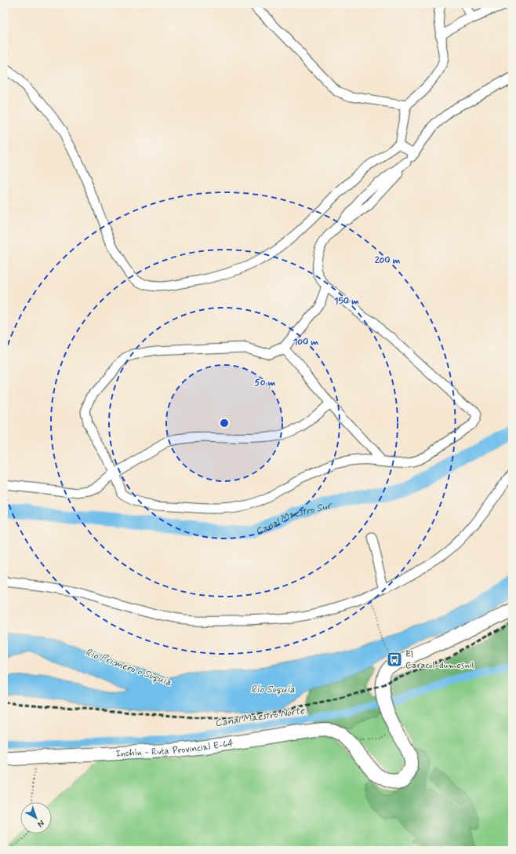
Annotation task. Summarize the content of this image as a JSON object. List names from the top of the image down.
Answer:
{
  "streets": {
    "main road": ["Inchín - Ruta Provincial E-64"]
  },
  "water": [
    "Canal Maestro Sur",
    "Río Primero o Suquía",
    "Río Suquía",
    "Canal Maestro Norte"
  ],
  "places": {
    "bus stop": ["El Caracol-dumesnil"]
  },
  "north": "bottom right",
  "rings": [
    "200 m",
    "150 m",
    "100 m",
    "50 m"
  ]
}
